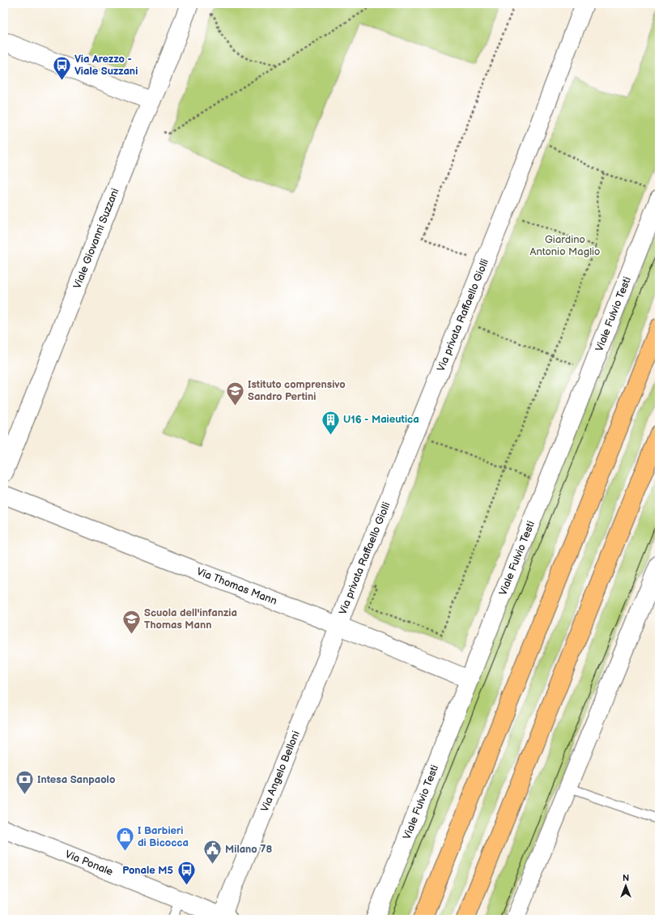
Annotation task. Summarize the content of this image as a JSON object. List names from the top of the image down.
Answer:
{
  "streets": {
    "street": [
      "Viale Giovanni Suzzani",
      "Viale Fulvio Testi",
      "Via privata Raffaello Giolli",
      "Via Thomas Mann",
      "Via Angelo Belloni",
      "Via Ponale"
    ]
  },
  "crossings": [
    ["Viale Fulvio Testi", "Via Thomas Mann"],
    ["Via privata Raffaello Giolli", "Via Thomas Mann"],
    ["Via privata Raffaello Giolli", "Via Angelo Belloni"],
    ["Via Thomas Mann", "Via Angelo Belloni"],
    ["Via Angelo Belloni", "Via Ponale"]
  ],
  "parks": ["Giardino Antonio Maglio"],
  "places": {
    "bus stop": ["Via Arezzo - Viale Suzzani", "Ponale M5"],
    "school or university": ["Istituto comprensivo Sandro Pertini", "Scuola dell'infanzia Thomas Mann"],
    "building": ["U16 - Maieutica"],
    "bank": ["Intesa Sanpaolo"],
    "shop": ["I Barbieri di Bicocca"],
    "public building": ["Milano 78"]
  },
  "north": "top"
}
